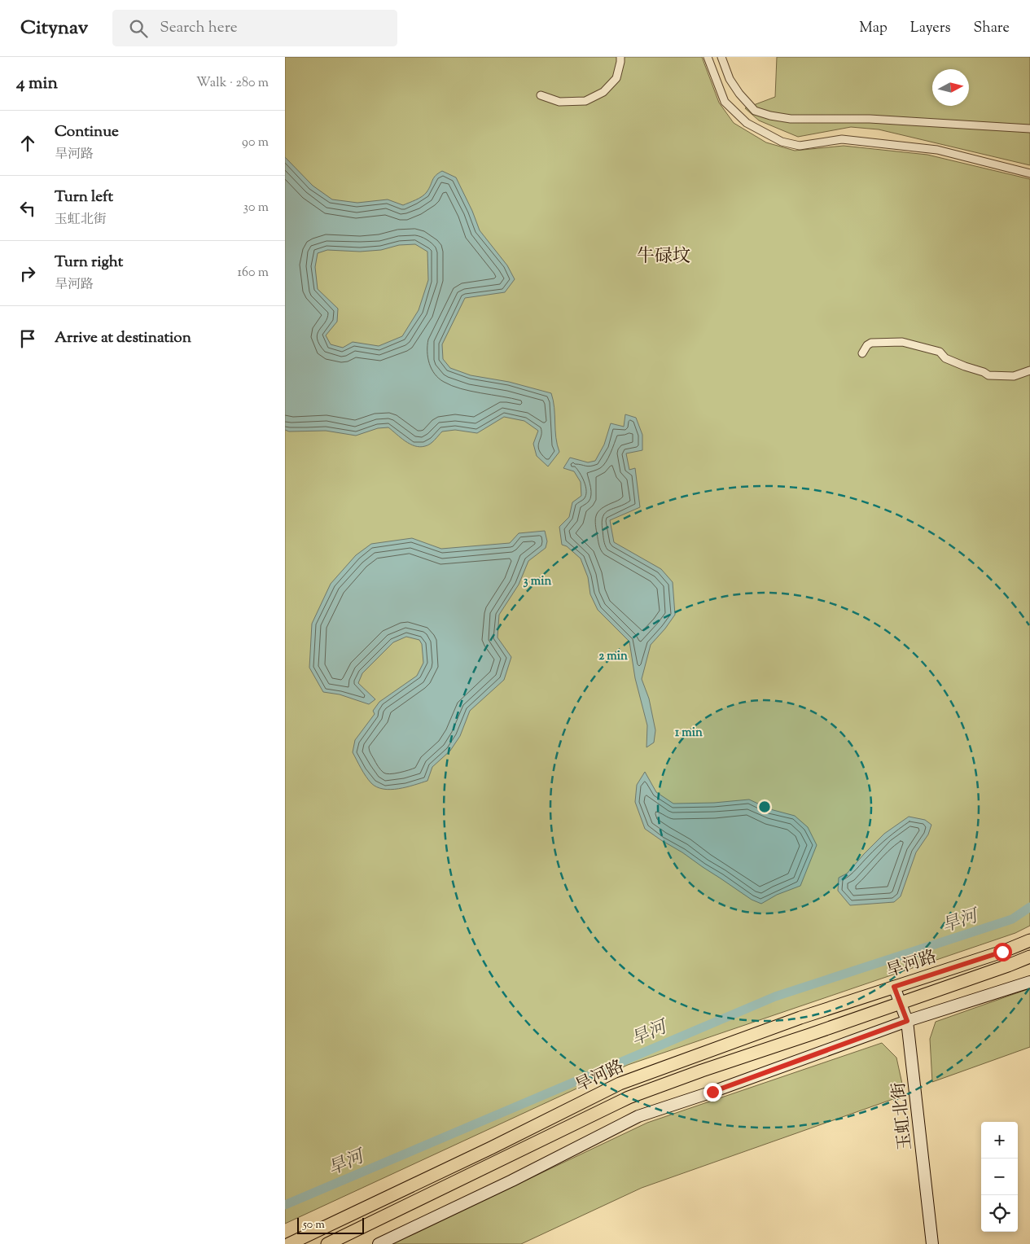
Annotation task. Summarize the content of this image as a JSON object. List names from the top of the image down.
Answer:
{
  "streets": {
    "main road": ["旱河路"],
    "street": ["玉虹北街"]
  },
  "crossings": [
    ["旱河路", "玉虹北街"]
  ],
  "districts": ["牛碌坟"],
  "water": ["旱河"],
  "scale_bar": "50 m",
  "north": "right",
  "page": {
    "header": "Citynav",
    "search": "Search here",
    "nav": ["Map", "Layers", "Share"],
    "heading": ["4 min", "Walk · 280 m"],
    "list": [
      ["Continue", "旱河路", "90 m"],
      ["Turn left", "玉虹北街", "30 m"],
      ["Turn right", "旱河路", "160 m"],
      "Arrive at destination"
    ],
    "map_buttons": ["+", "−"],
    "scale": "50 m"
  },
  "rings": ["3 min", "2 min", "1 min"]
}
